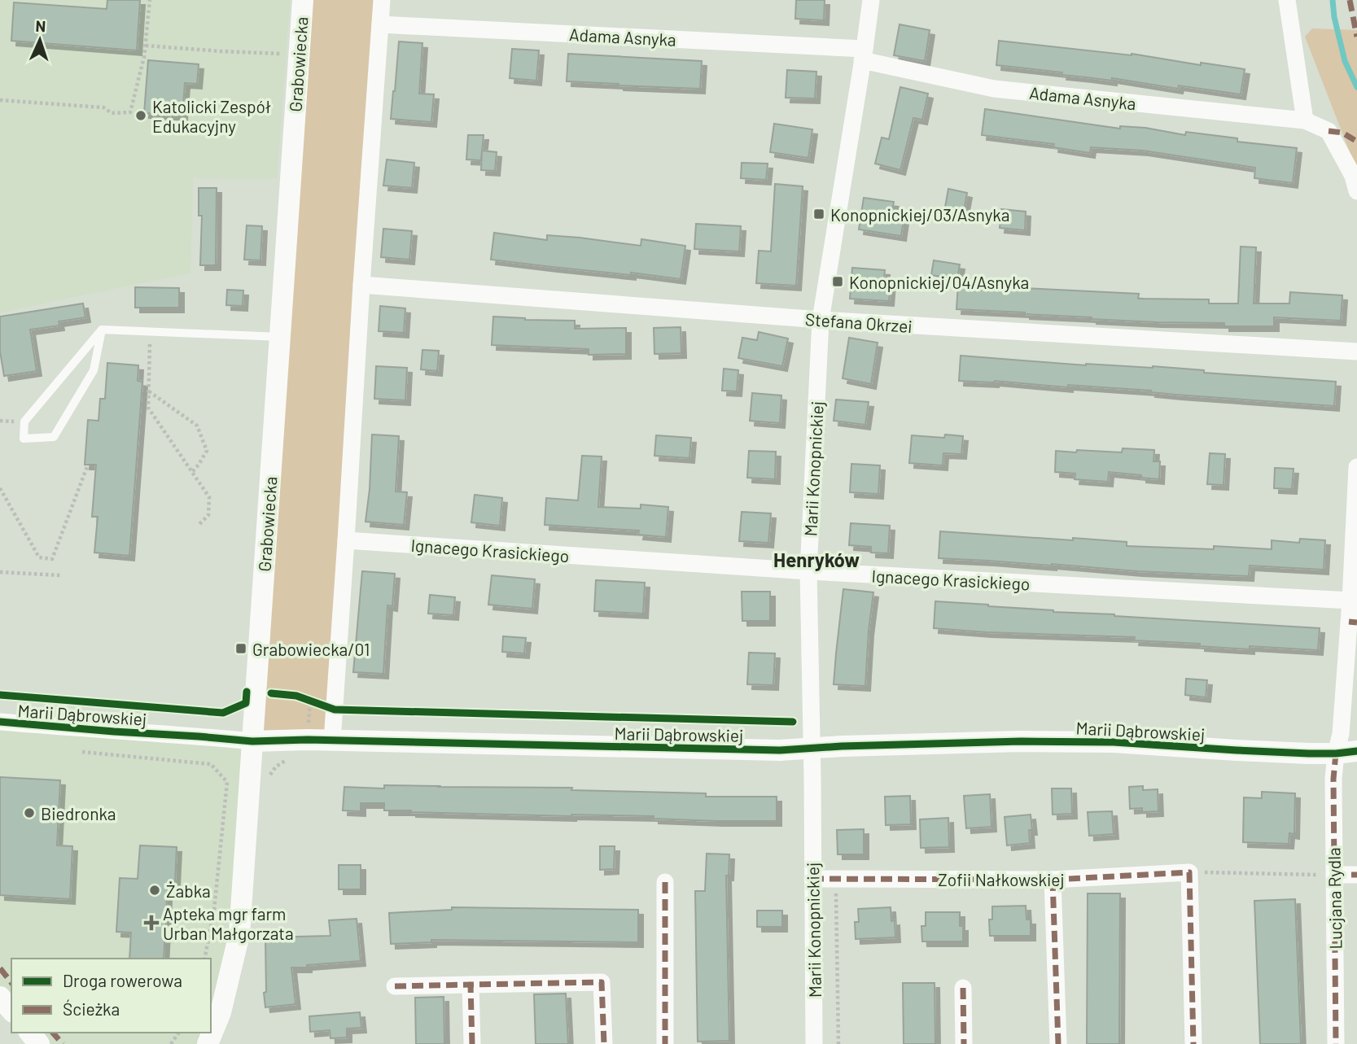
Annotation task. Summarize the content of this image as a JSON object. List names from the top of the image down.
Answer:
{
  "streets": {
    "street": [
      "Adama Asnyka",
      "Grabowiecka",
      "Stefana Okrzei",
      "Marii Konopnickiej",
      "Ignacego Krasickiego",
      "Marii Dąbrowskiej",
      "Zofii Nałkowskiej",
      "Lucjana Rydla"
    ]
  },
  "crossings": [
    ["Adama Asnyka", "Marii Konopnickiej"],
    ["Grabowiecka", "Marii Dąbrowskiej"],
    ["Stefana Okrzei", "Marii Konopnickiej"],
    ["Marii Konopnickiej", "Ignacego Krasickiego"],
    ["Marii Konopnickiej", "Marii Dąbrowskiej"],
    ["Marii Konopnickiej", "Zofii Nałkowskiej"],
    ["Ignacego Krasickiego", "Lucjana Rydla"],
    ["Marii Dąbrowskiej", "Lucjana Rydla"]
  ],
  "districts": ["Henryków"],
  "places": {
    "other": ["Katolicki Zespół Edukacyjny", "Biedronka", "Żabka"],
    "transit": ["Konopnickiej/03/Asnyka", "Konopnickiej/04/Asnyka", "Grabowiecka/01"],
    "health": ["Apteka mgr farm Urban Małgorzata"]
  },
  "legend": ["Droga rowerowa", "Ścieżka"],
  "north": "top"
}
